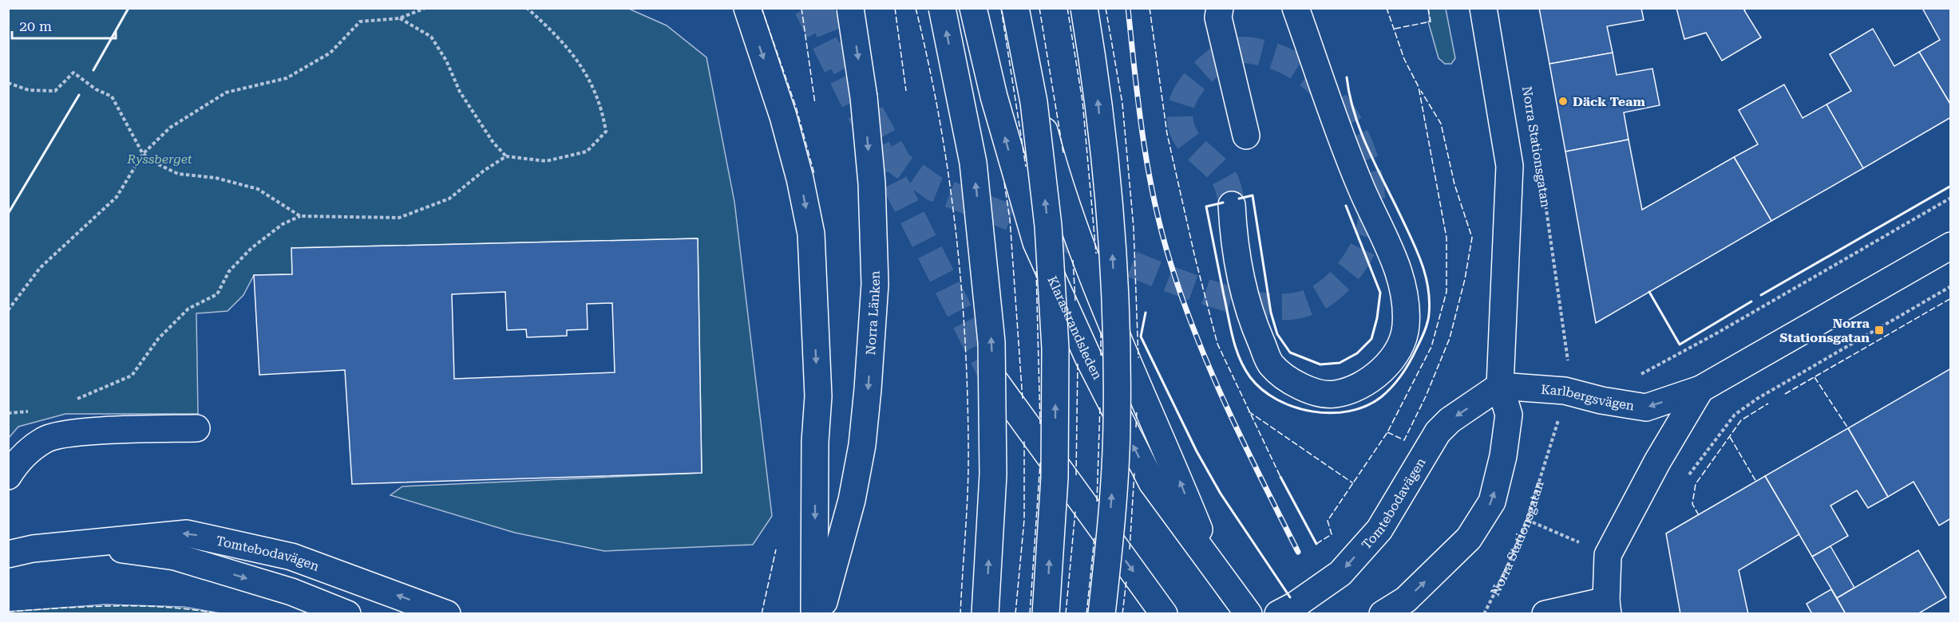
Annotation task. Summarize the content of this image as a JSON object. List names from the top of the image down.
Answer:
{
  "streets": {
    "main road": [
      "Norra Länken",
      "Klarastrandsleden",
      "Karlbergsvägen",
      "Tomtebodavägen"
    ],
    "path": ["Norra Stationsgatan"]
  },
  "crossings": [
    ["Norra Stationsgatan", "Karlbergsvägen"],
    ["Karlbergsvägen", "Tomtebodavägen"]
  ],
  "parks": ["Ryssberget"],
  "places": {
    "other": ["Däck Team"],
    "transit": ["Norra Stationsgatan"]
  },
  "scale_bar": "20 m"
}
